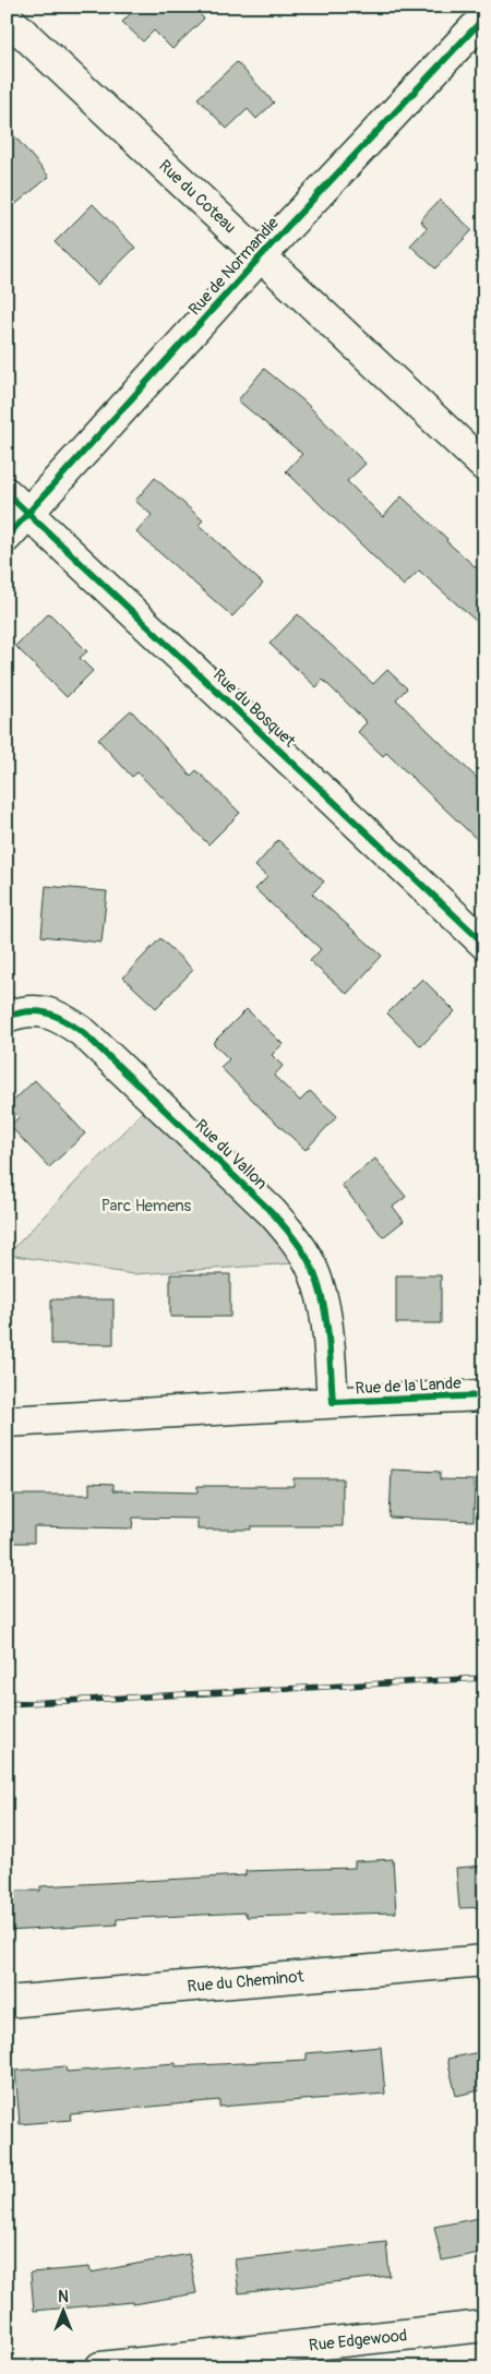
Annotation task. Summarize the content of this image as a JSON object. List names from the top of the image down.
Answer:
{
  "streets": {
    "street": [
      "Rue du Coteau",
      "Rue de Normandie",
      "Rue du Bosquet",
      "Rue du Vallon",
      "Rue de la Lande",
      "Rue du Cheminot",
      "Rue Edgewood"
    ]
  },
  "crossings": [
    ["Rue du Coteau", "Rue de Normandie"],
    ["Rue de Normandie", "Rue du Bosquet"],
    ["Rue du Vallon", "Rue de la Lande"]
  ],
  "parks": ["Parc Hemens"],
  "north": "top"
}
